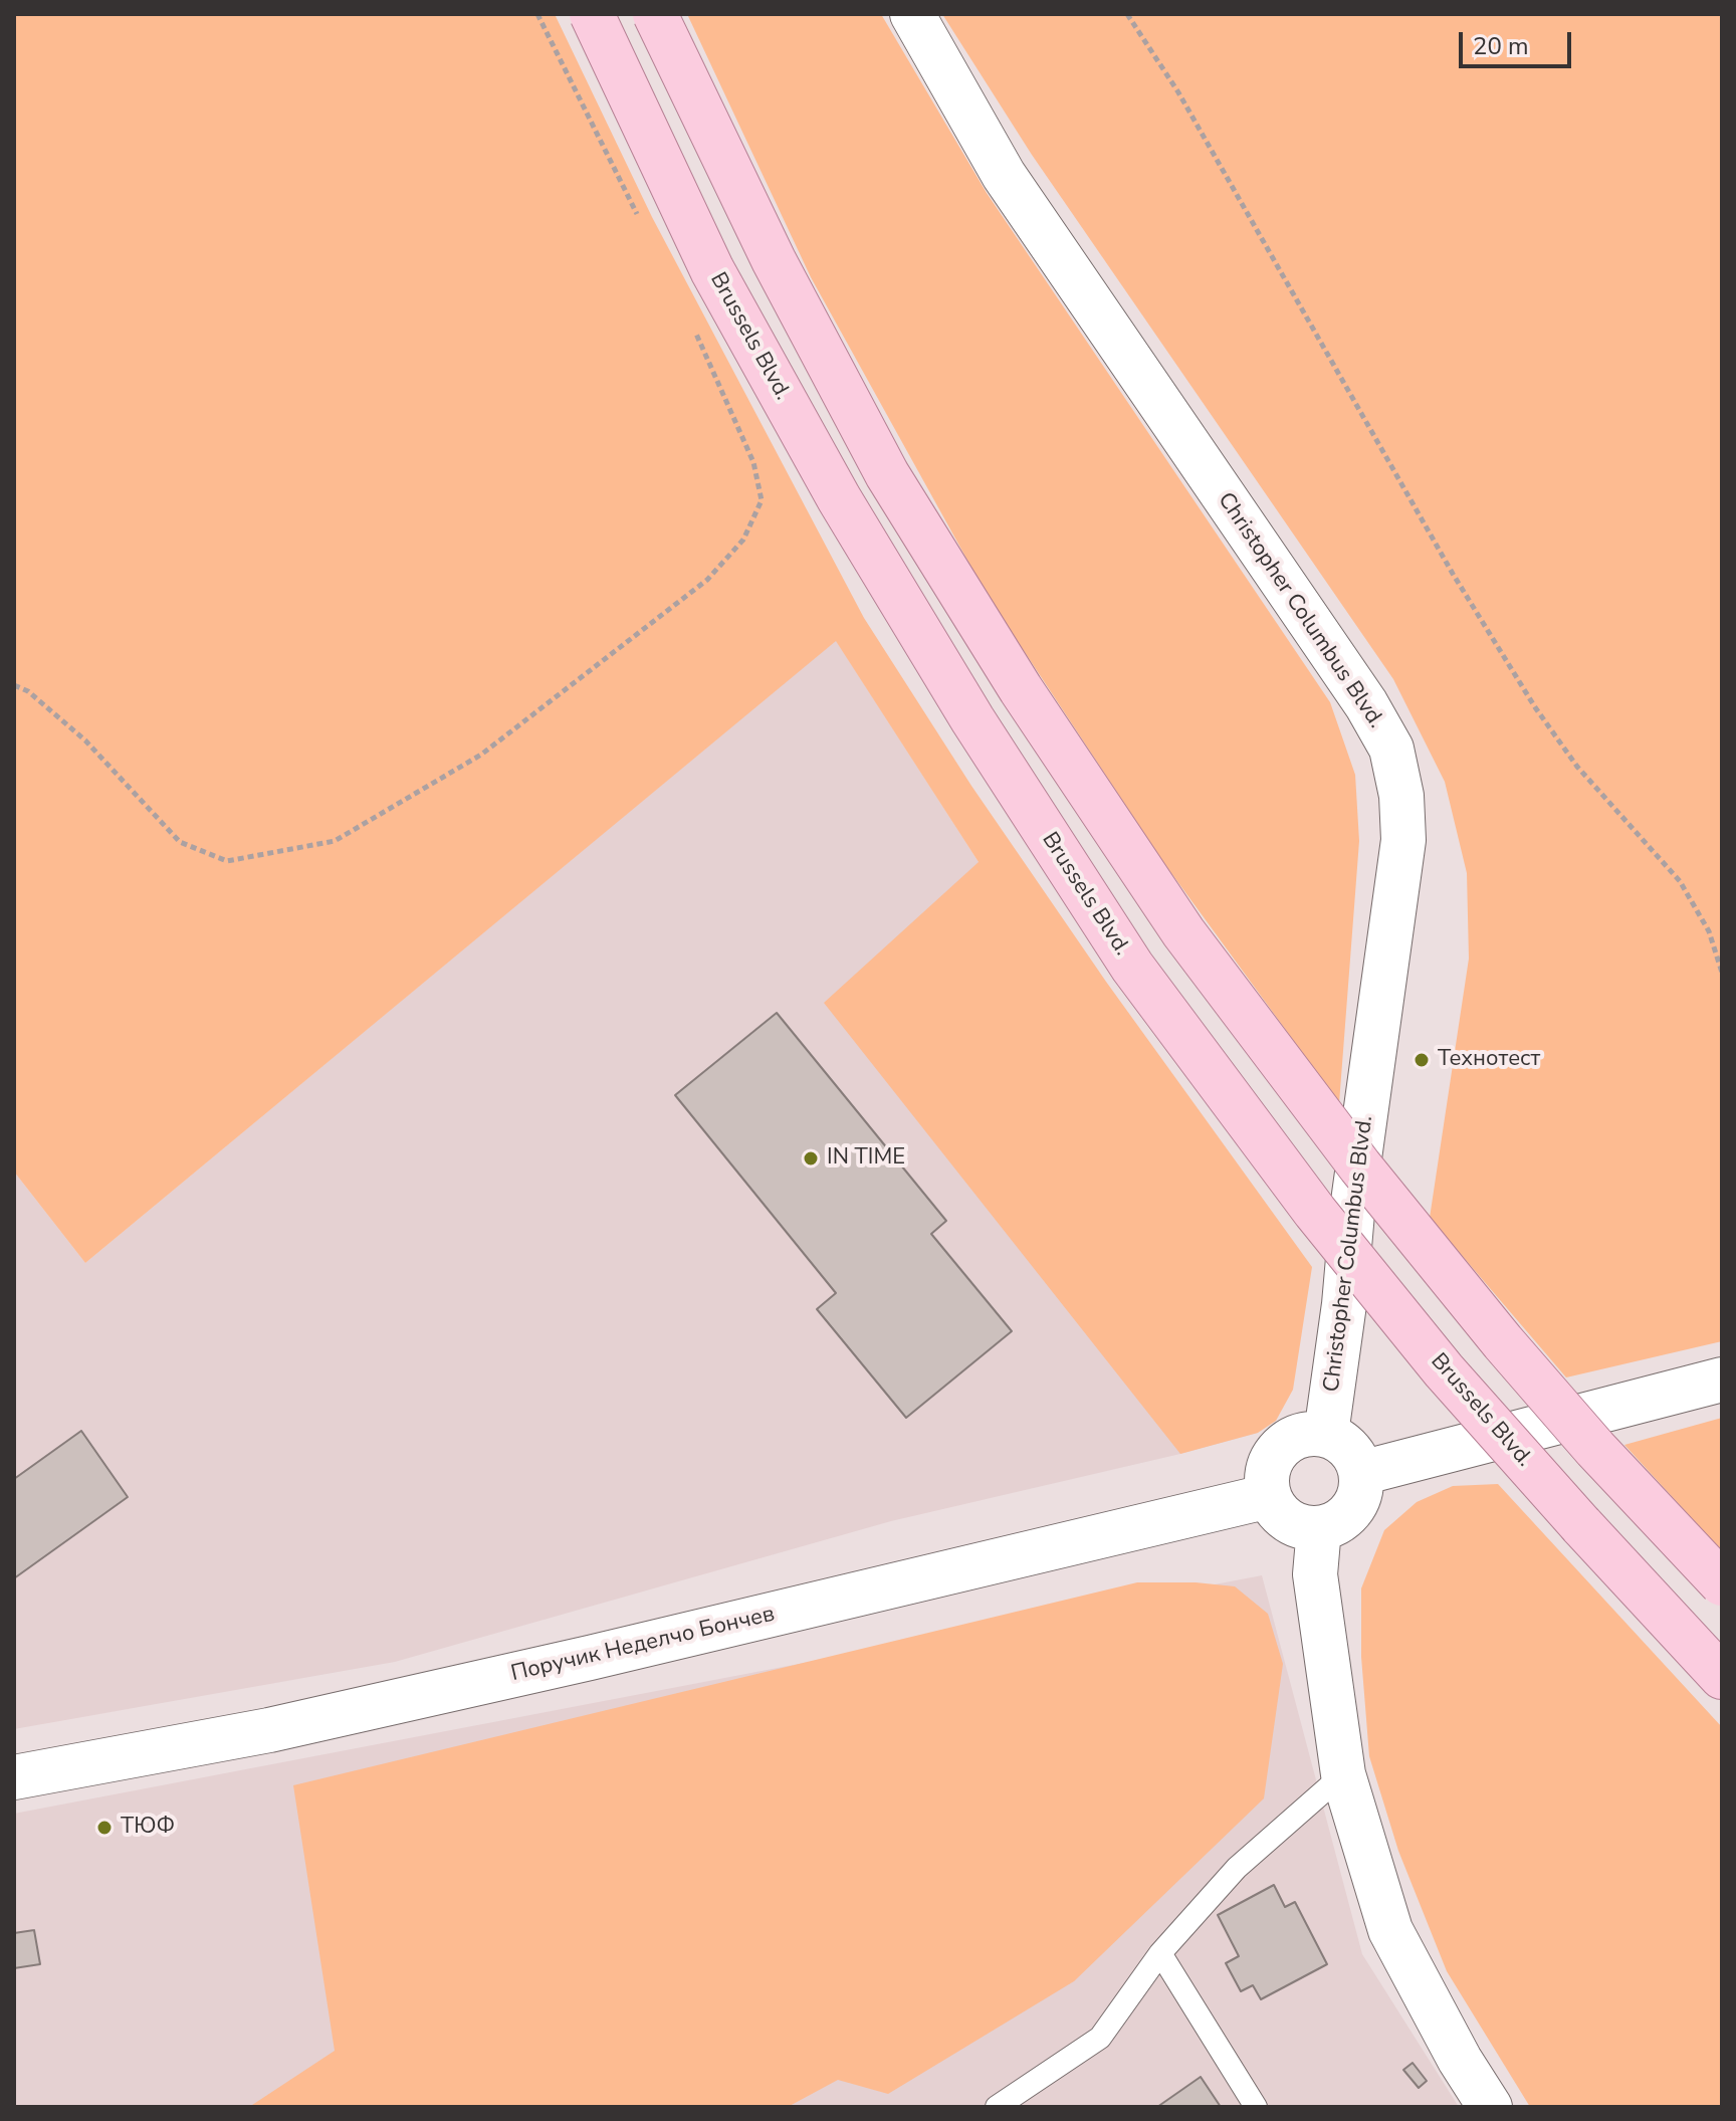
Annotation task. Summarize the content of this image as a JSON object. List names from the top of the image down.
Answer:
{
  "streets": {
    "main road": ["Brussels Blvd."],
    "street": ["Christopher Columbus Blvd.", "Поручик Неделчо Бончев"]
  },
  "crossings": [
    ["Christopher Columbus Blvd.", "Поручик Неделчо Бончев"]
  ],
  "places": ["Технотест", "IN TIME", "ТЮФ"],
  "scale_bar": "20 m"
}
